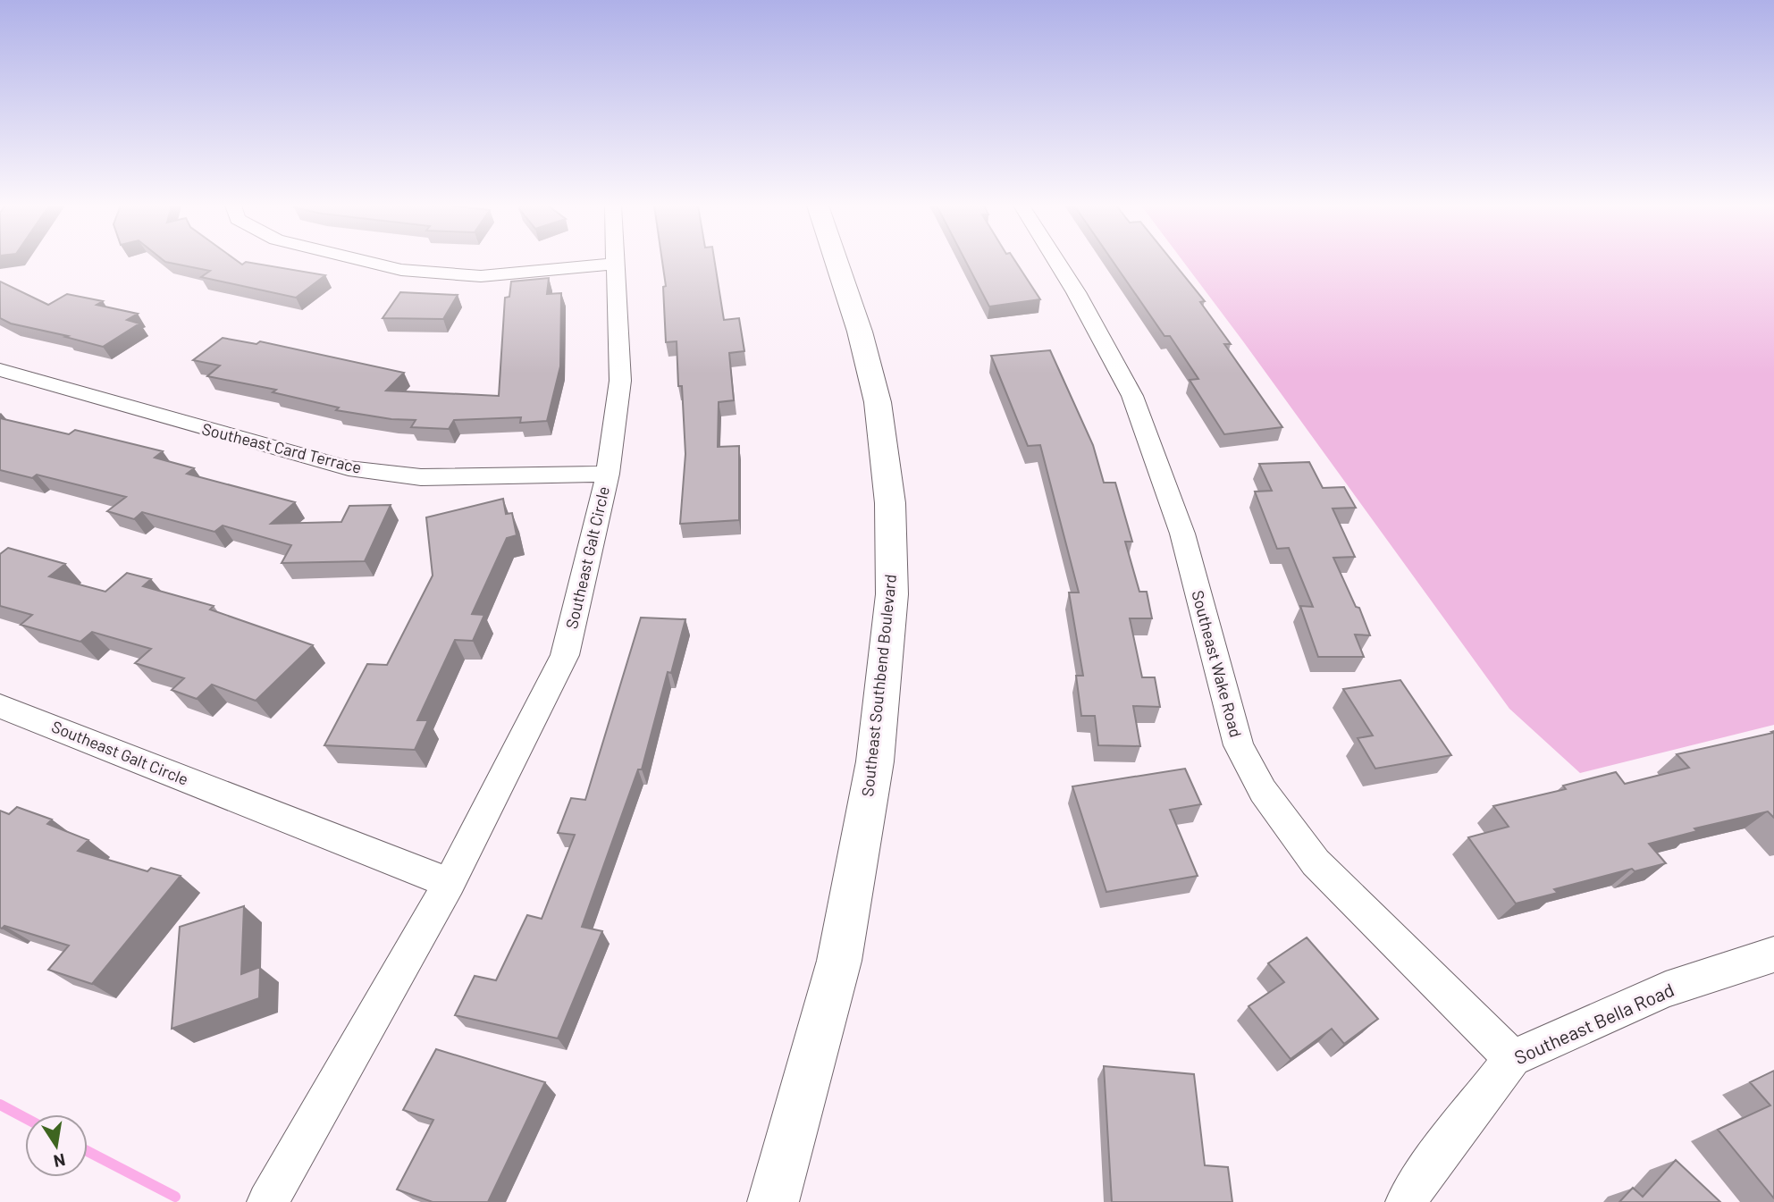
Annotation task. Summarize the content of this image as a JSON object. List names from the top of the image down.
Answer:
{
  "streets": {
    "street": [
      "Southeast Card Terrace",
      "Southeast Galt Circle",
      "Southeast Wake Road",
      "Southeast Southbend Boulevard",
      "Southeast Bella Road"
    ]
  },
  "crossings": [
    ["Southeast Card Terrace", "Southeast Galt Circle"],
    ["Southeast Wake Road", "Southeast Bella Road"]
  ],
  "north": "bottom"
}
